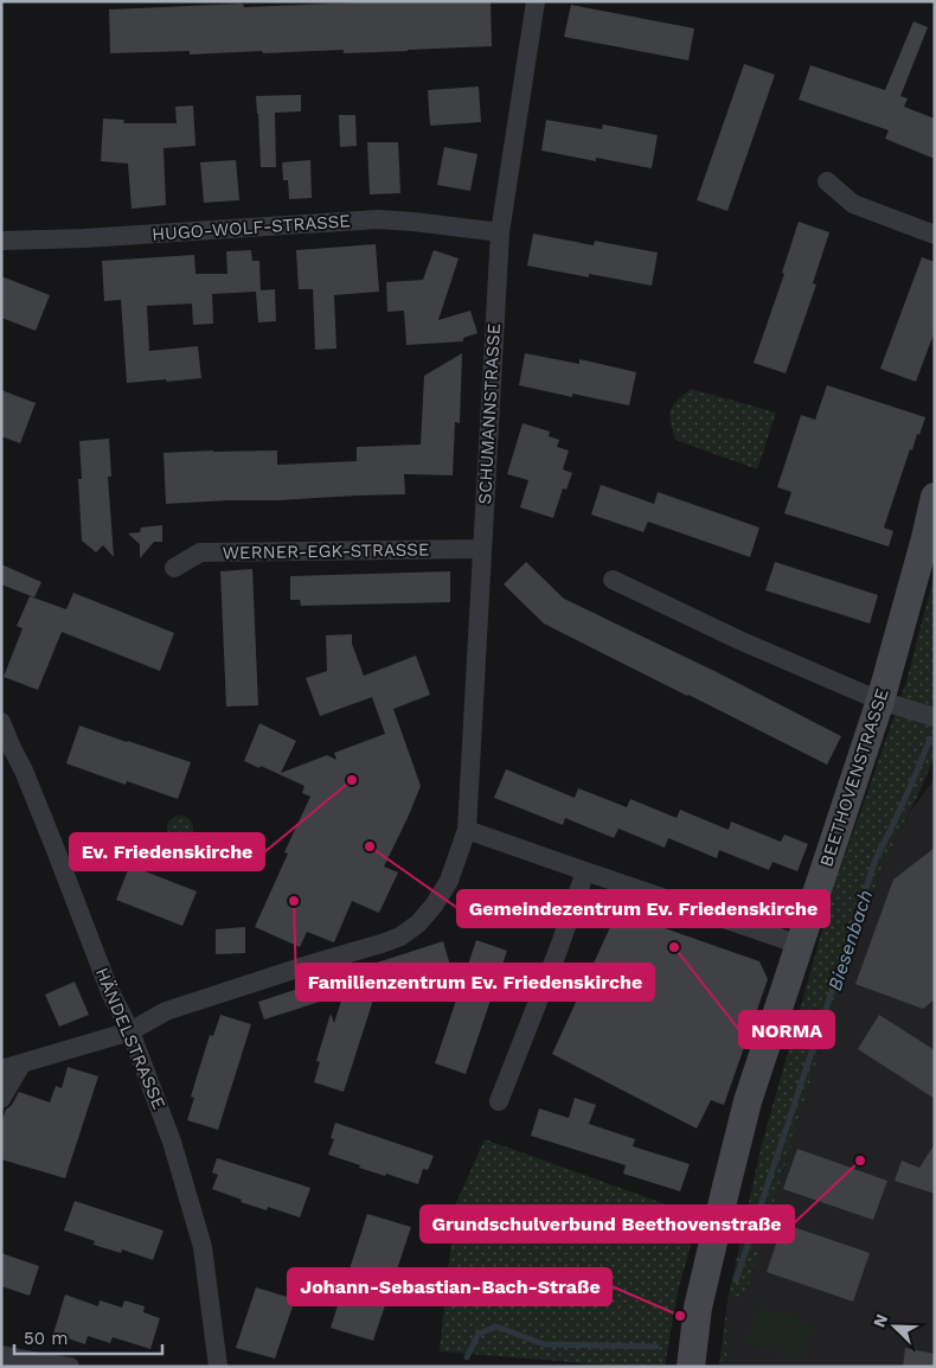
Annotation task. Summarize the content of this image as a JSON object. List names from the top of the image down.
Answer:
{
  "streets": {
    "street": [
      "HUGO-WOLF-STRASSE",
      "SCHUMANNSTRASSE",
      "WERNER-EGK-STRASSE",
      "BEETHOVENSTRASSE",
      "HÄNDELSTRASSE"
    ]
  },
  "crossings": [
    ["HUGO-WOLF-STRASSE", "SCHUMANNSTRASSE"],
    ["SCHUMANNSTRASSE", "WERNER-EGK-STRASSE"],
    ["SCHUMANNSTRASSE", "HÄNDELSTRASSE"]
  ],
  "water": ["Biesenbach"],
  "places": [
    "Ev. Friedenskirche",
    "Gemeindezentrum Ev. Friedenskirche",
    "Familienzentrum Ev. Friedenskirche",
    "NORMA",
    "Grundschulverbund Beethovenstraße",
    "Johann-Sebastian-Bach-Straße"
  ],
  "scale_bar": "50 m",
  "north": "top left"
}
